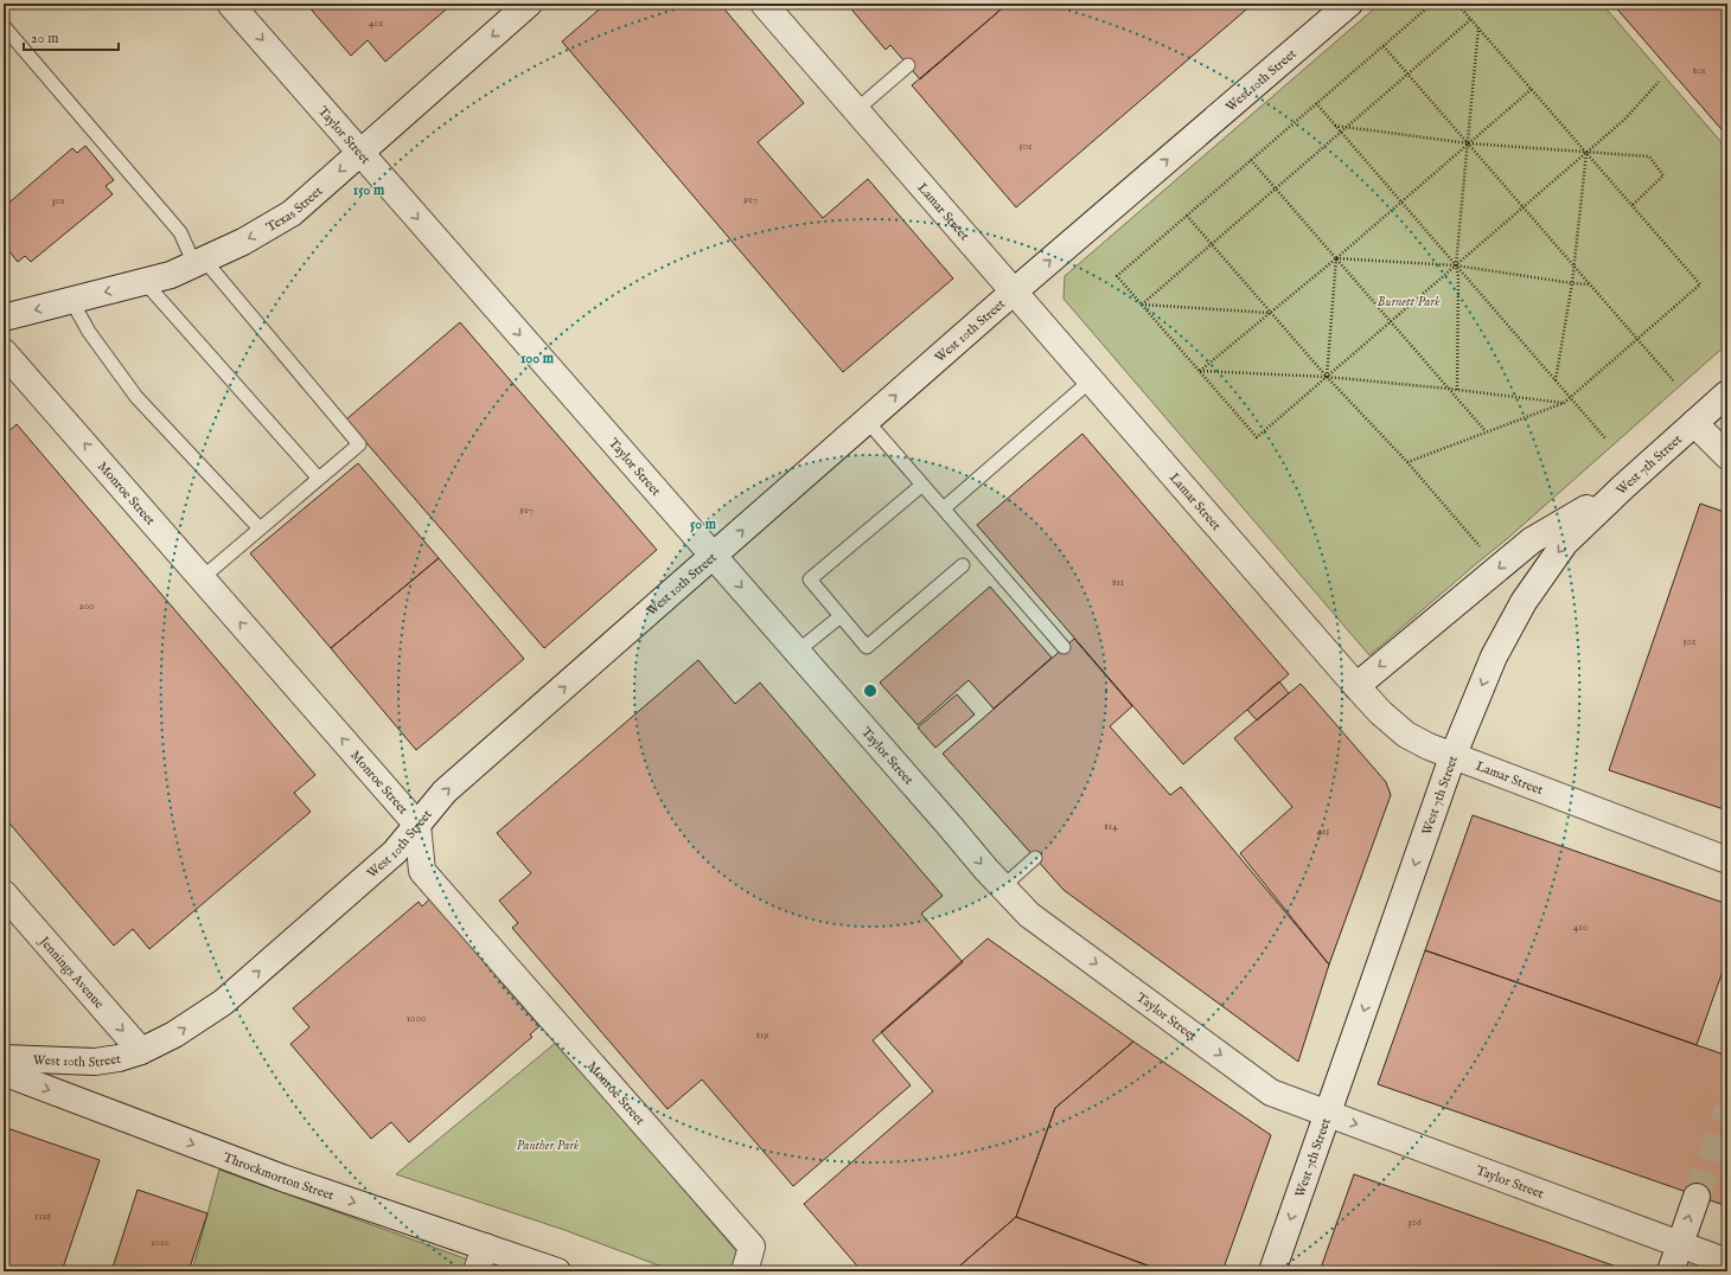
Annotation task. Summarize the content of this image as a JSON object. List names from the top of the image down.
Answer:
{
  "streets": {
    "street": [
      "West 10th Street",
      "Taylor Street",
      "Texas Street",
      "Lamar Street",
      "West 7th Street",
      "Monroe Street",
      "Jennings Avenue",
      "Throckmorton Street"
    ]
  },
  "crossings": [
    ["West 10th Street", "Taylor Street"],
    ["West 10th Street", "Lamar Street"],
    ["West 10th Street", "Monroe Street"],
    ["West 10th Street", "Jennings Avenue"],
    ["Taylor Street", "Texas Street"],
    ["Taylor Street", "West 7th Street"],
    ["Lamar Street", "West 7th Street"]
  ],
  "one_way": [
    "West 10th Street",
    "Taylor Street",
    "Texas Street",
    "West 7th Street",
    "Monroe Street",
    "Jennings Avenue",
    "Throckmorton Street"
  ],
  "parks": ["Burnett Park", "Panther Park"],
  "house_numbers": [
    "401",
    "801",
    "501",
    "917",
    "301",
    "917",
    "811",
    "200",
    "501",
    "814",
    "415",
    "410",
    "1000",
    "819",
    "1116",
    "306",
    "1010"
  ],
  "scale_bar": "20 m",
  "rings": ["150 m", "100 m", "50 m"]
}
